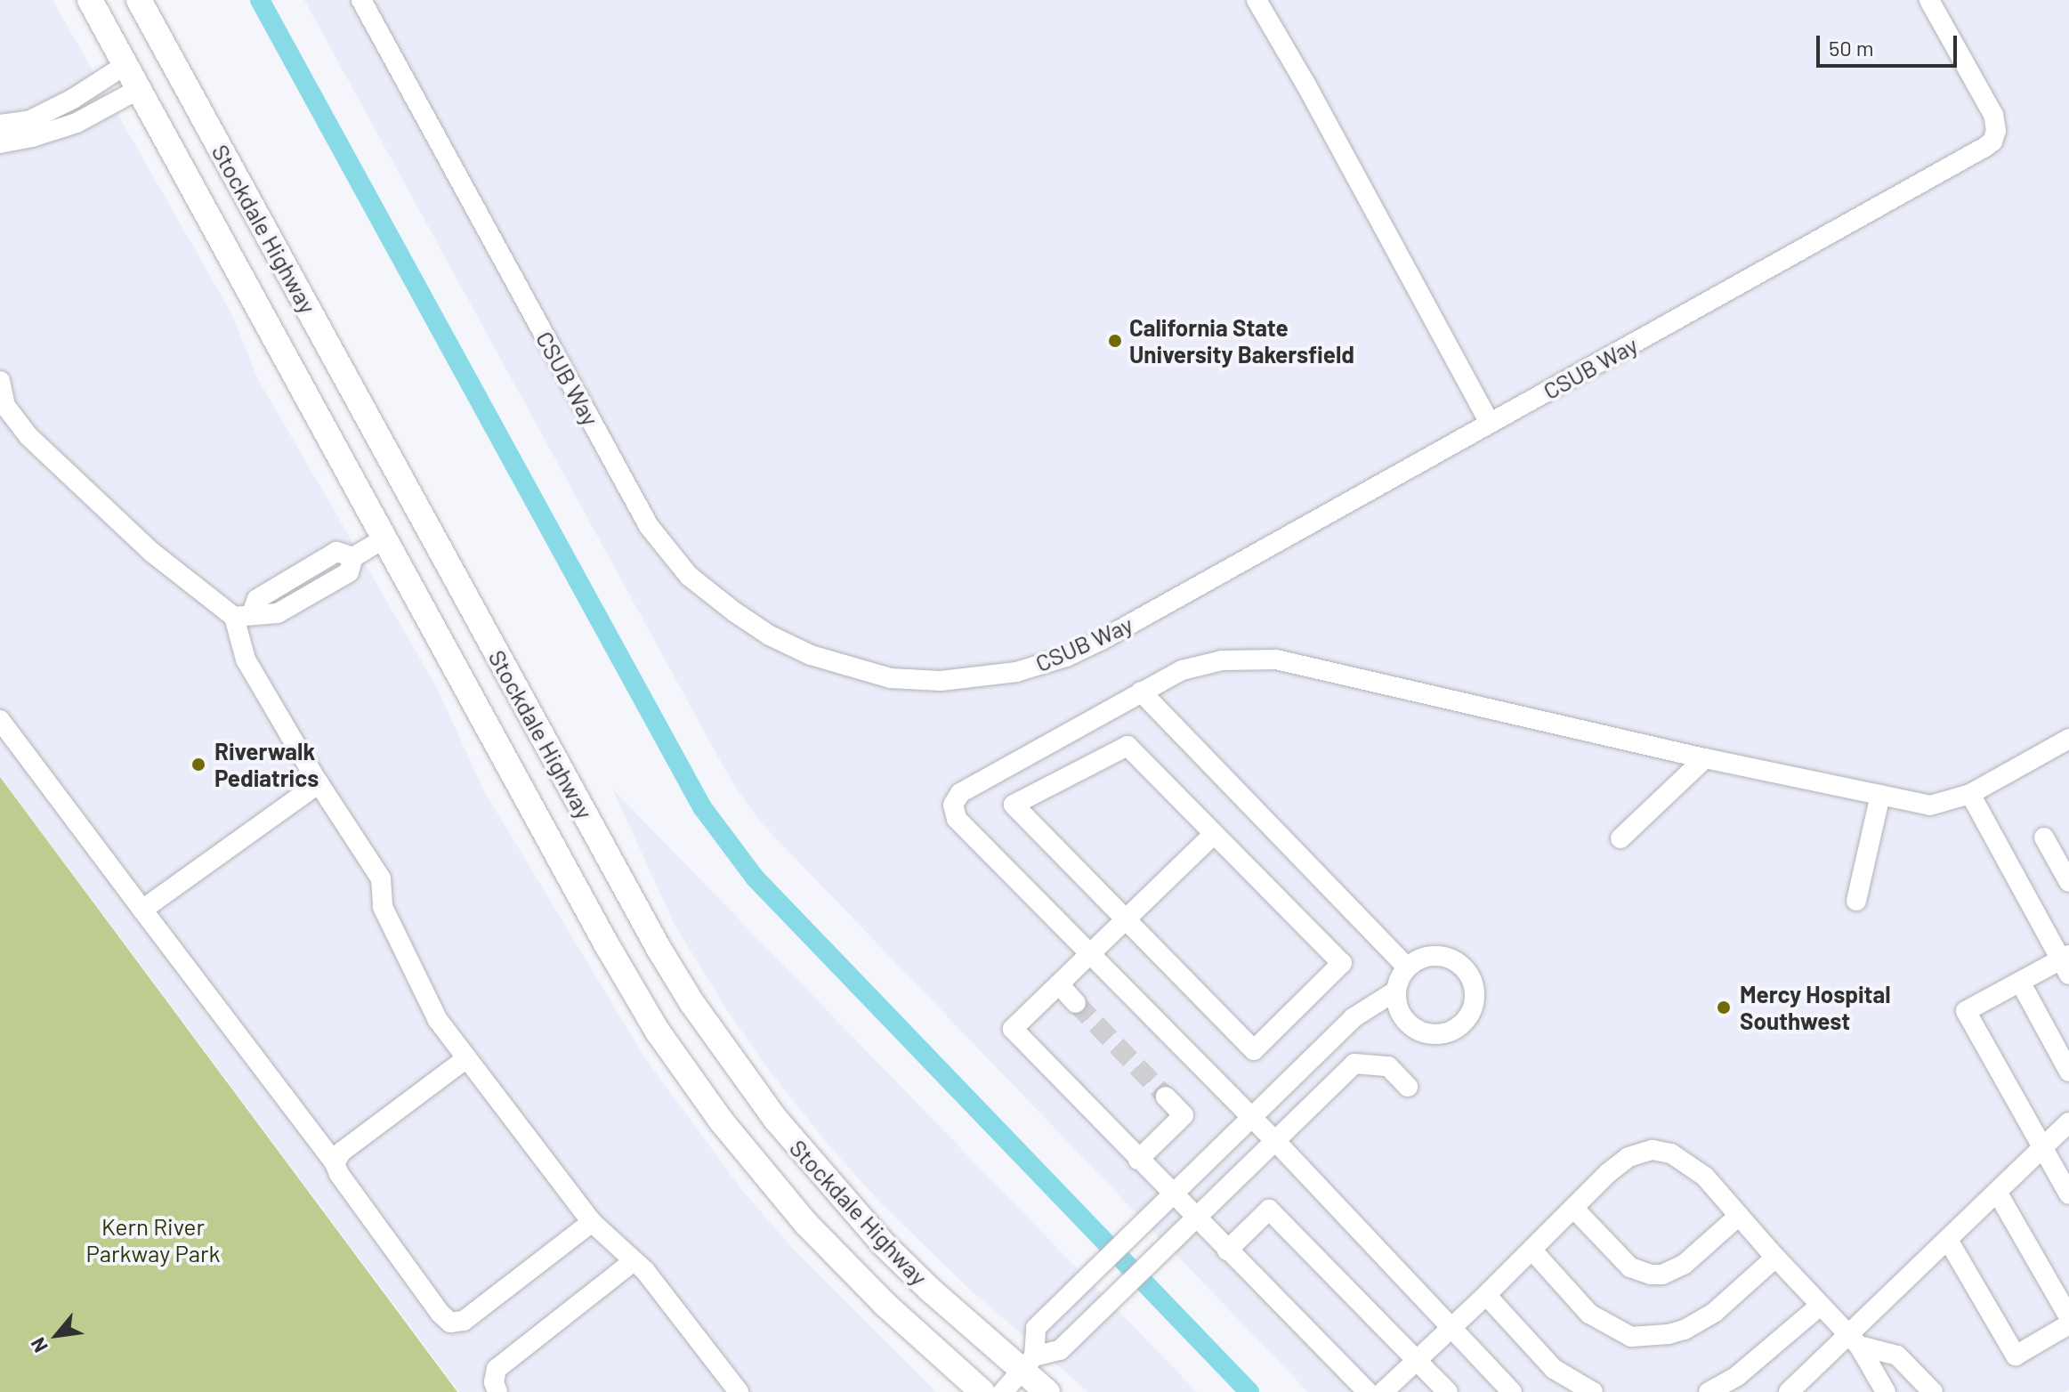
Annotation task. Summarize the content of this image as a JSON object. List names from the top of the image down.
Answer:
{
  "streets": {
    "main road": ["Stockdale Highway"],
    "street": ["CSUB Way"]
  },
  "parks": ["Kern River Parkway Park"],
  "places": ["California State University Bakersfield", "Riverwalk Pediatrics", "Mercy Hospital Southwest"],
  "scale_bar": "50 m",
  "north": "bottom left"
}
